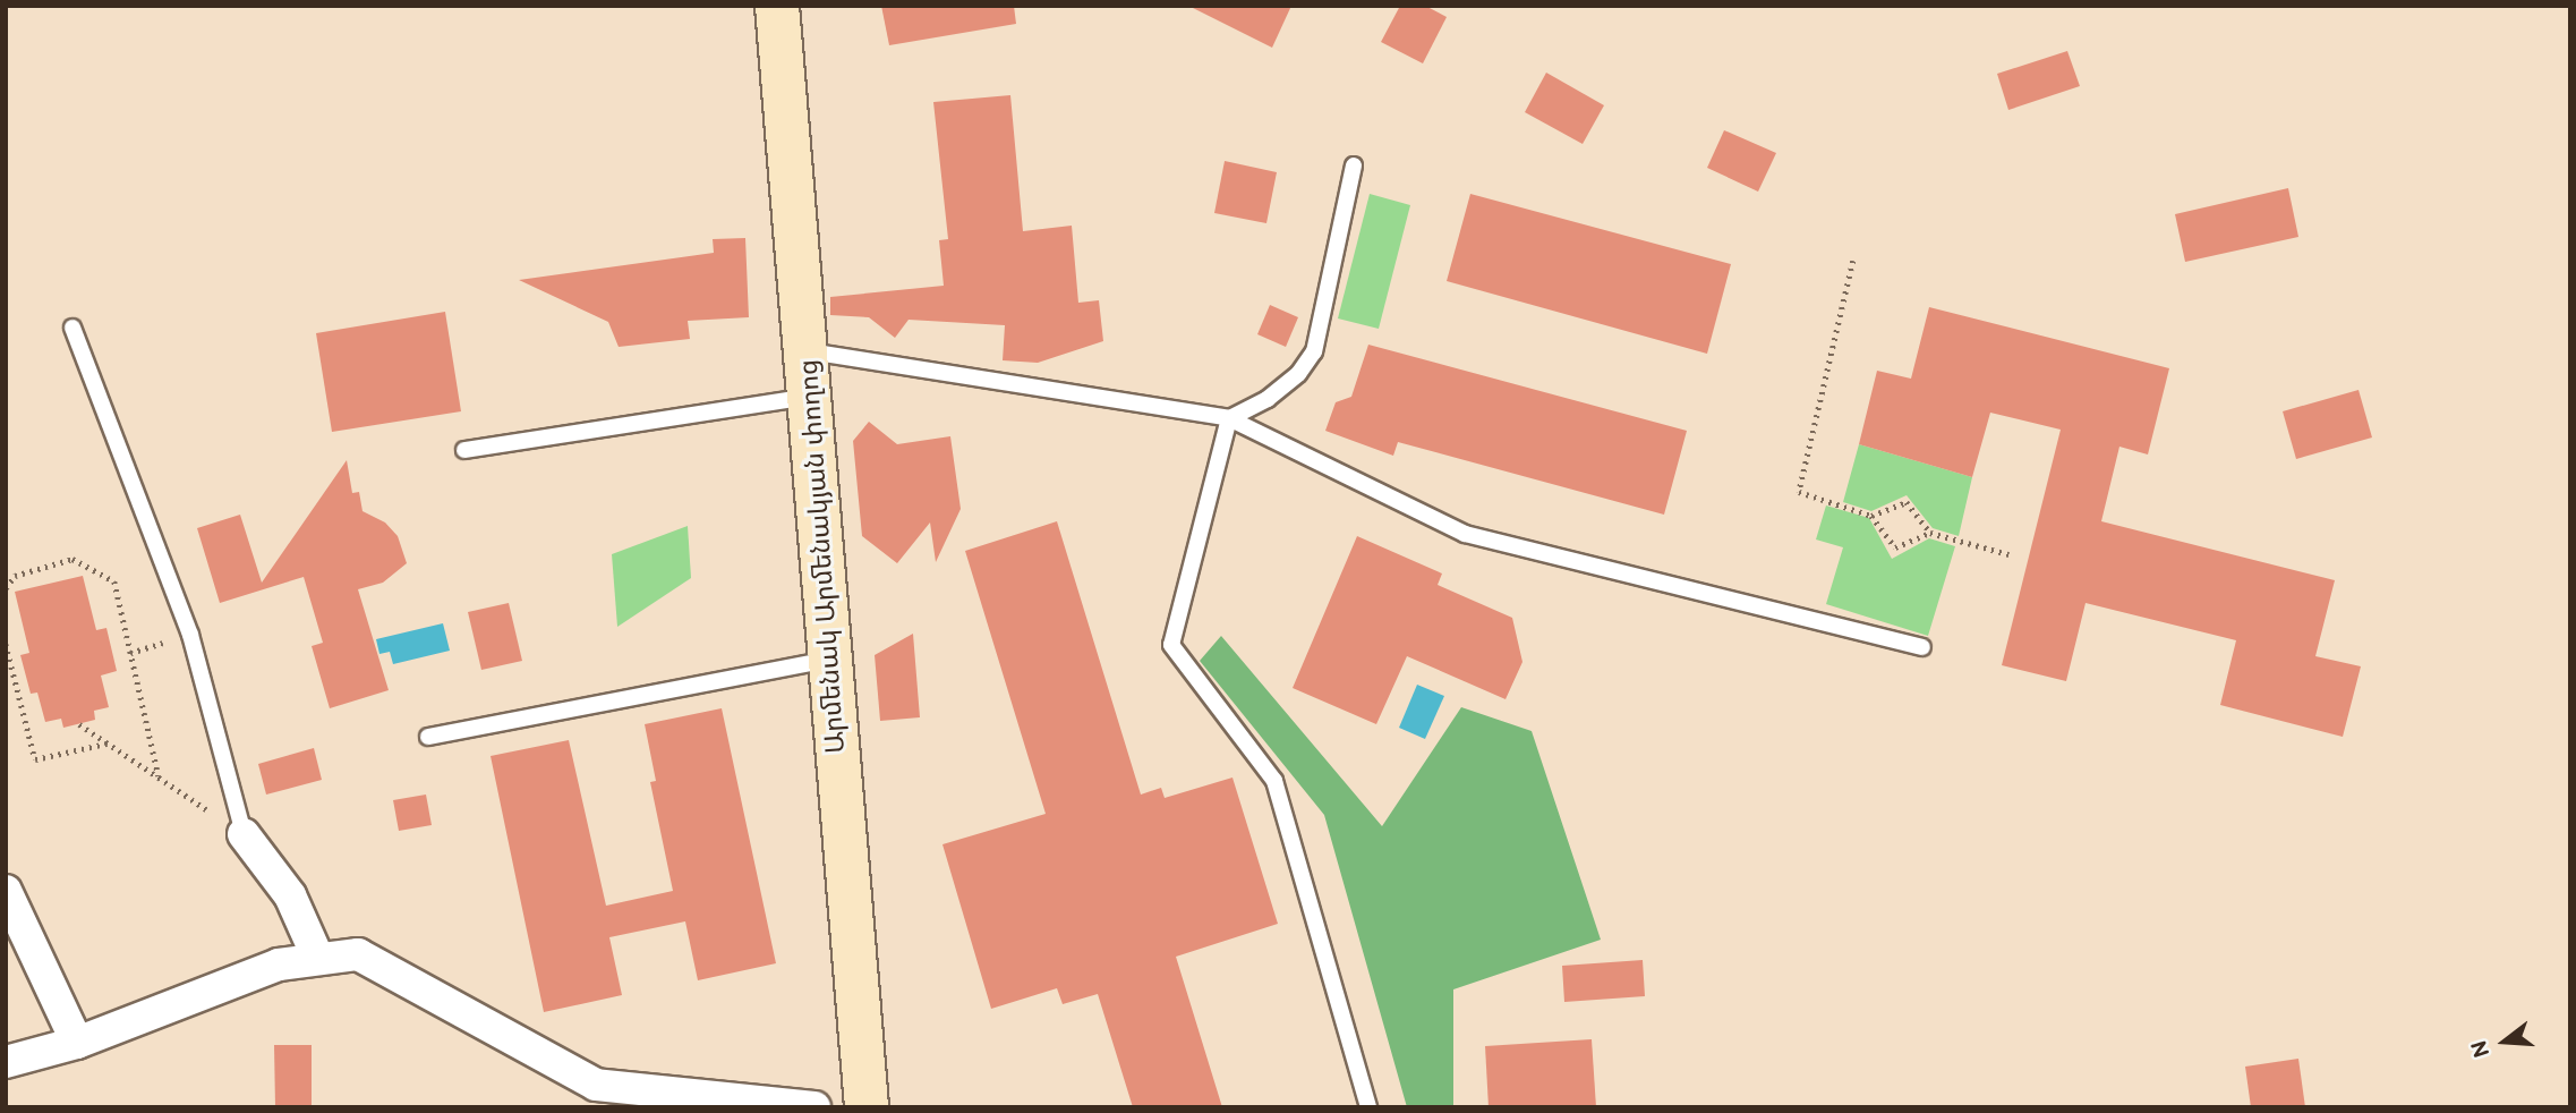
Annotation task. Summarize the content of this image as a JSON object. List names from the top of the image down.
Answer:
{
  "streets": {
    "main road": ["Արմենակ Արմենակյան փողոց"]
  },
  "north": "left"
}
